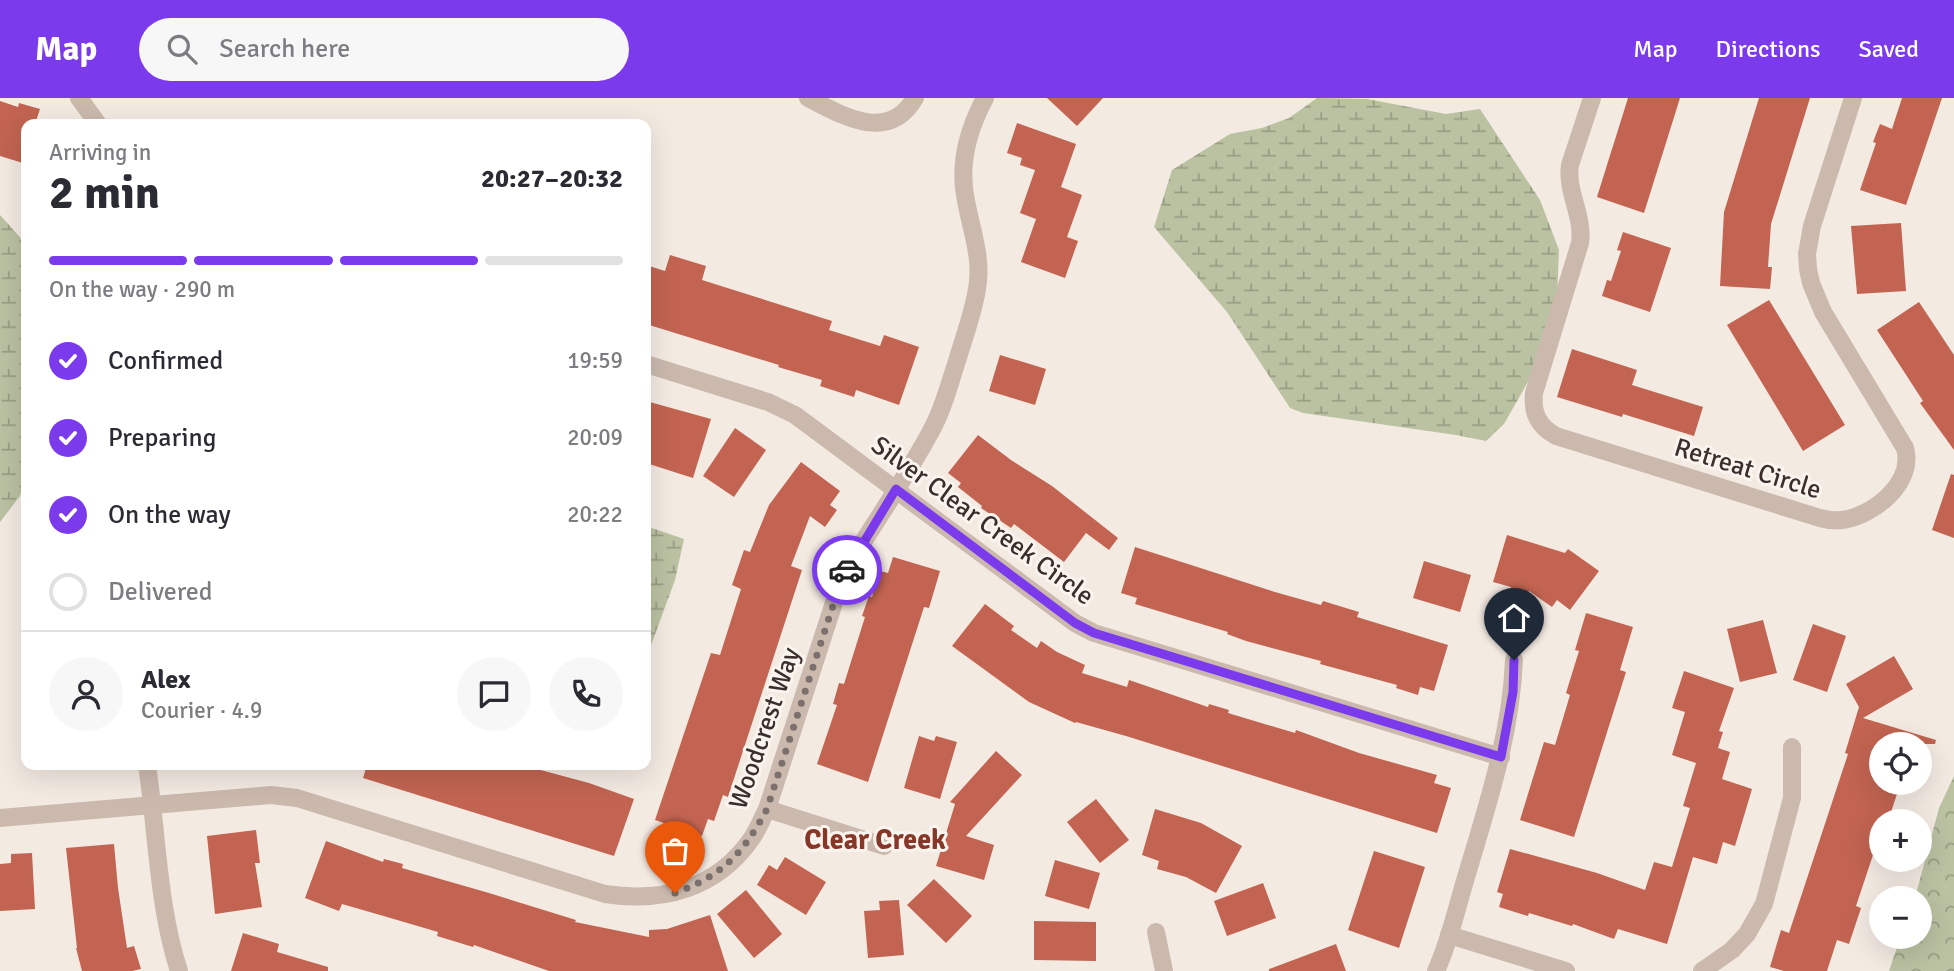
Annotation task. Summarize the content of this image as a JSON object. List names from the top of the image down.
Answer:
{
  "streets": {
    "street": ["Retreat Circle", "Silver Clear Creek Circle", "Woodcrest Way"]
  },
  "crossings": [
    ["Silver Clear Creek Circle", "Woodcrest Way"]
  ],
  "districts": ["Clear Creek"],
  "page": {
    "header": "Map",
    "search": "Search here",
    "nav": ["Map", "Directions", "Saved"],
    "heading": ["2 min", "Arriving in", "20:27–20:32"],
    "panel": ["Alex", "Courier · 4.9"],
    "bar": "On the way · 290 m",
    "list": [
      ["Confirmed", "19:59"],
      ["Preparing", "20:09"],
      ["On the way", "20:22"],
      "Delivered"
    ],
    "map_buttons": ["+", "−"]
  }
}
